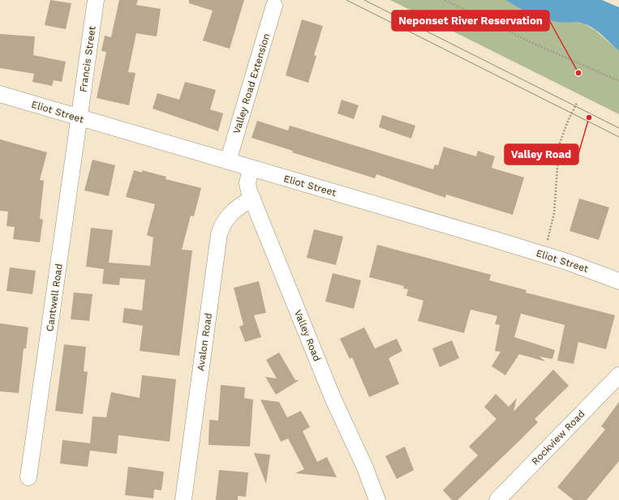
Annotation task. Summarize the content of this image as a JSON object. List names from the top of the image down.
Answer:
{
  "streets": {
    "street": [
      "Francis Street",
      "Valley Road Extension",
      "Eliot Street",
      "Cantwell Road",
      "Valley Road",
      "Avalon Road",
      "Rockview Road"
    ]
  },
  "crossings": [
    ["Francis Street", "Eliot Street"],
    ["Francis Street", "Cantwell Road"],
    ["Valley Road Extension", "Eliot Street"],
    ["Eliot Street", "Cantwell Road"],
    ["Eliot Street", "Valley Road"],
    ["Valley Road", "Avalon Road"]
  ],
  "places": ["Neponset River Reservation", "Valley Road"]
}
